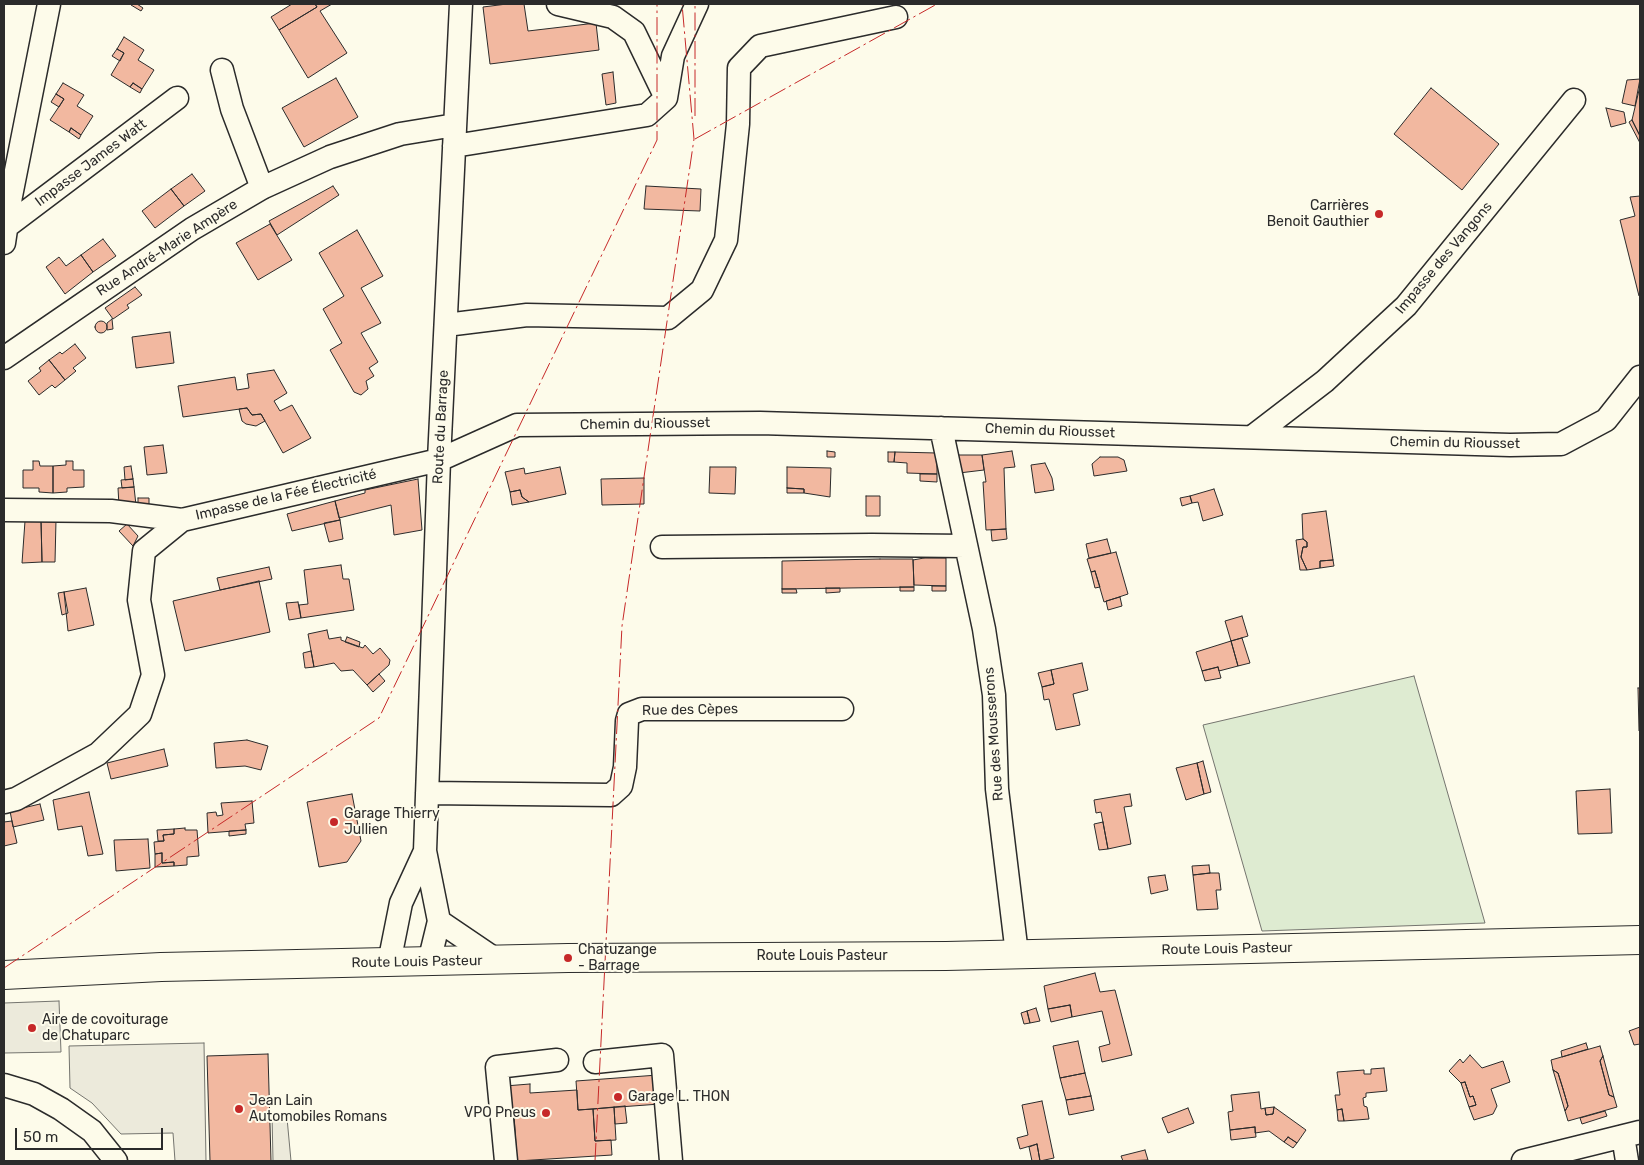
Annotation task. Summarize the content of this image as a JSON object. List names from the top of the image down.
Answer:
{
  "streets": {
    "main road": ["Route Louis Pasteur"],
    "street": [
      "Impasse James Watt",
      "Rue André-Marie Ampère",
      "Impasse des Vangons",
      "Chemin du Riousset",
      "Route du Barrage",
      "Impasse de la Fée Électricité",
      "Rue des Cèpes",
      "Rue des Mousserons"
    ]
  },
  "crossings": [
    ["Rue André-Marie Ampère", "Route du Barrage"],
    ["Impasse des Vangons", "Chemin du Riousset"],
    ["Chemin du Riousset", "Route du Barrage"],
    ["Chemin du Riousset", "Impasse de la Fée Électricité"],
    ["Chemin du Riousset", "Rue des Mousserons"],
    ["Route du Barrage", "Impasse de la Fée Électricité"],
    ["Route du Barrage", "Rue des Cèpes"],
    ["Route du Barrage", "Route Louis Pasteur"],
    ["Rue des Mousserons", "Route Louis Pasteur"]
  ],
  "places": [
    "Carrières Benoit Gauthier",
    "Garage Thierry Jullien",
    "Chatuzange - Barrage",
    "Aire de covoiturage de Chatuparc",
    "Garage L. THON",
    "Jean Lain Automobiles Romans",
    "VPO Pneus"
  ],
  "scale_bar": "50 m"
}
